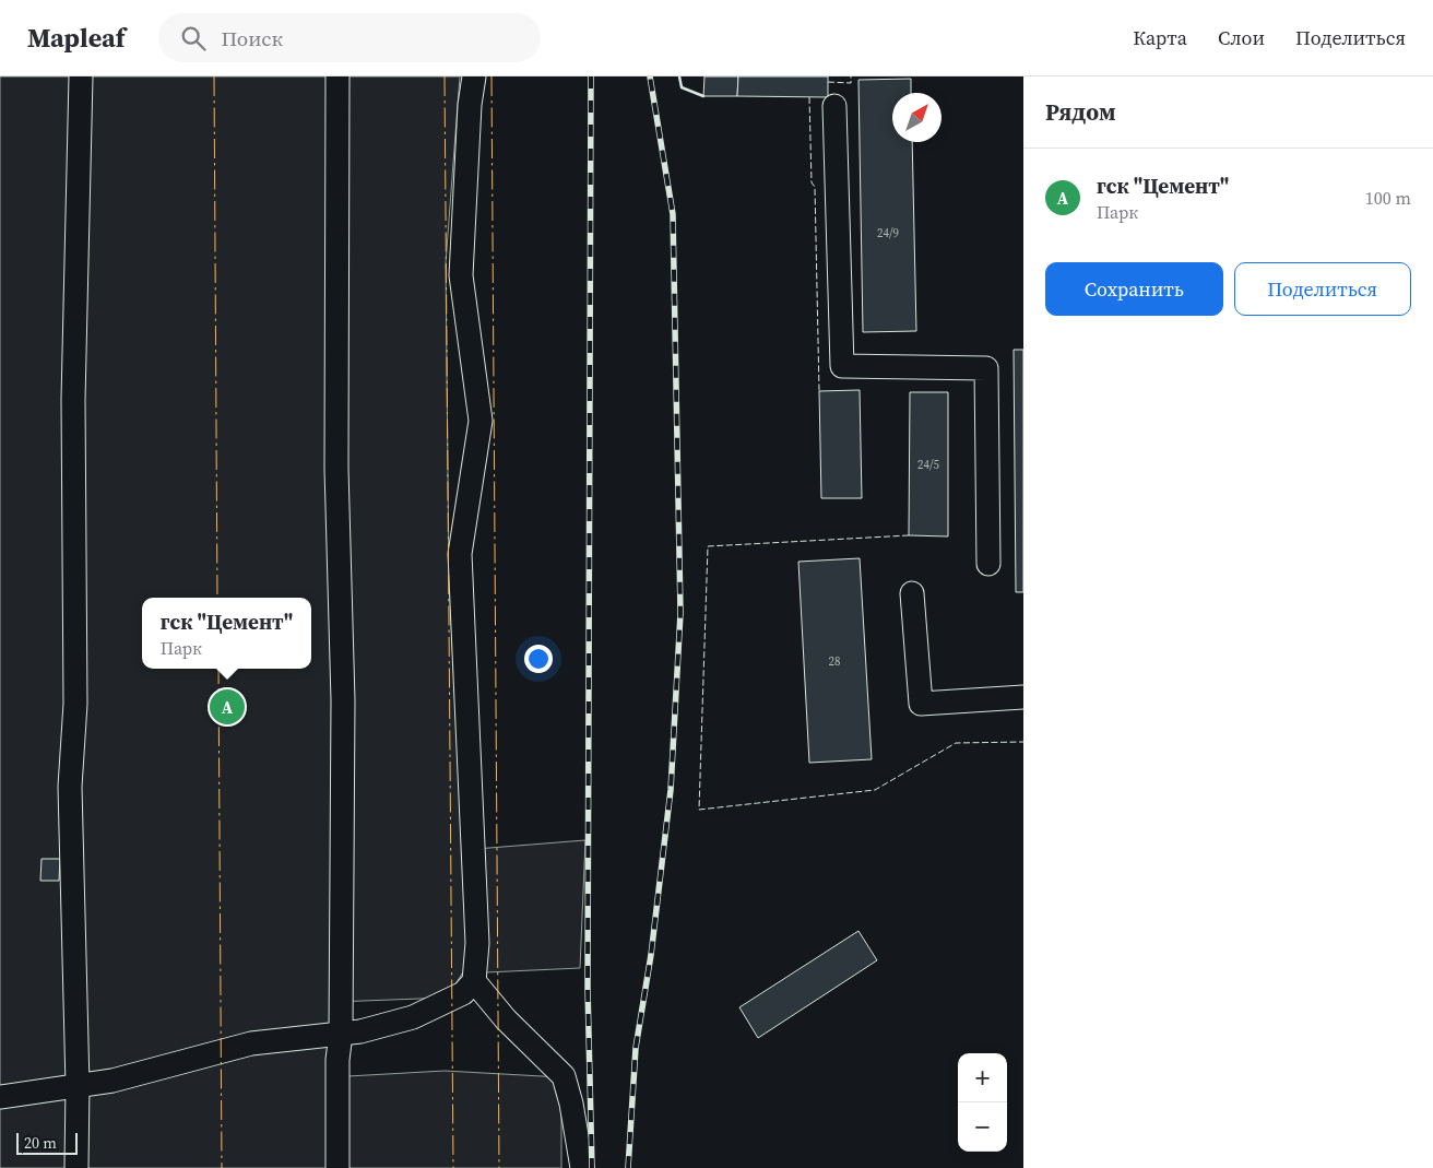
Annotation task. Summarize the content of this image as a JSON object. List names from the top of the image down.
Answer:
{
  "house_numbers": ["24/9", "24/5", "28"],
  "scale_bar": "20 m",
  "north": "top right",
  "page": {
    "header": "Mapleaf",
    "search": "Поиск",
    "nav": ["Карта", "Слои", "Поделиться"],
    "heading": "Рядом",
    "list": [
      {
        "mark": "A",
        "name": "гск \"Цемент\"",
        "note": "Парк",
        "value": "100 m"
      }
    ],
    "buttons": ["Сохранить", "Поделиться"],
    "popup": ["гск \"Цемент\"", "Парк"],
    "pins": "A",
    "map_buttons": ["+", "−"],
    "scale": "20 m"
  }
}
